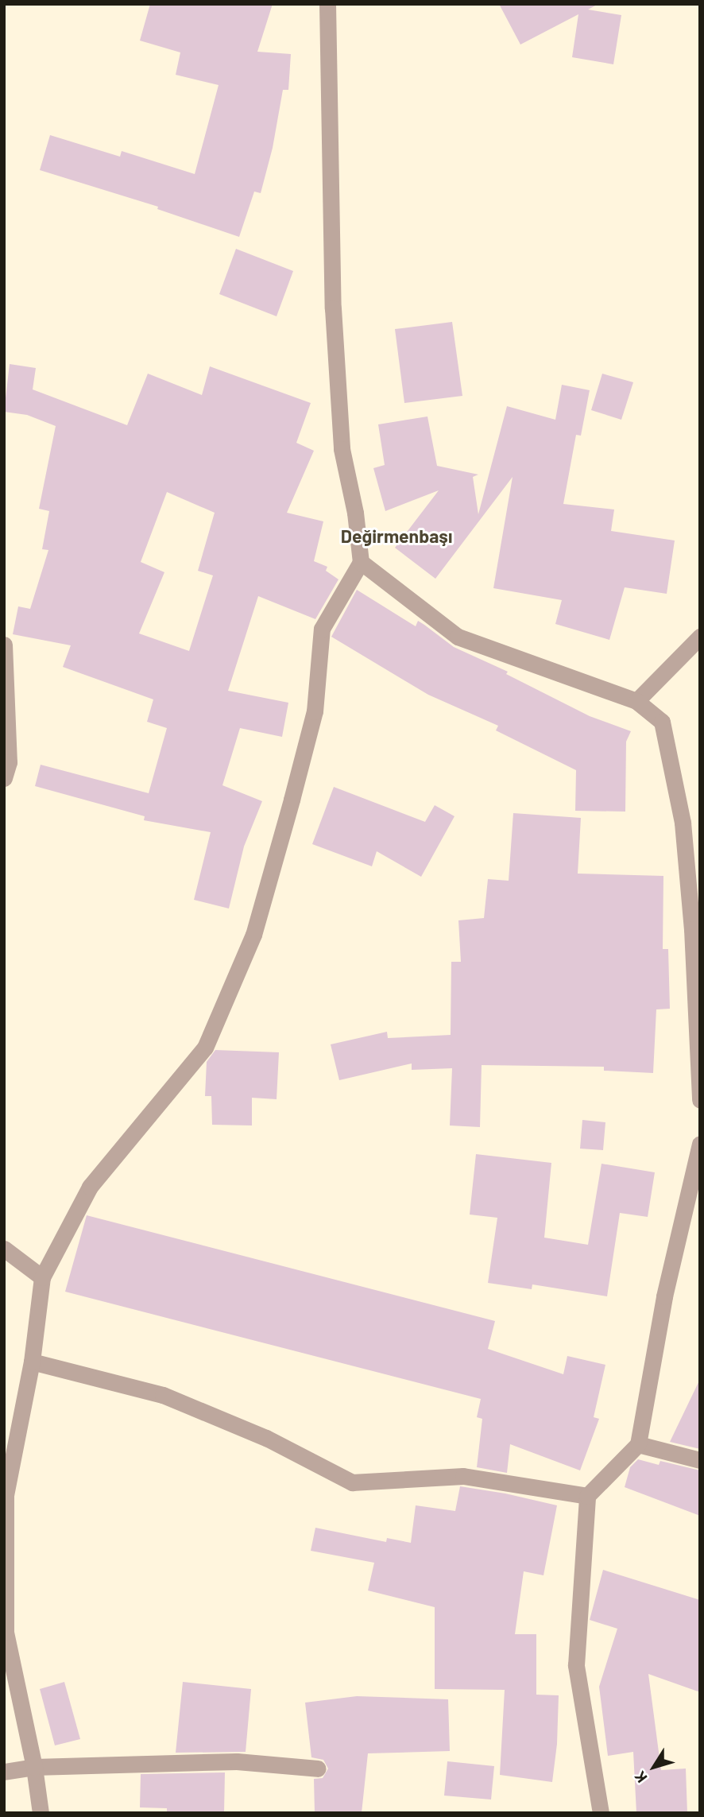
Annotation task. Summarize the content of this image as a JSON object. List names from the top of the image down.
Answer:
{
  "districts": ["Değirmenbaşı"],
  "north": "bottom left"
}
